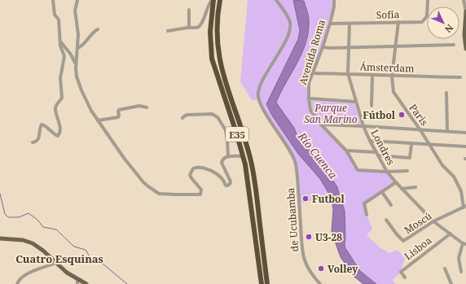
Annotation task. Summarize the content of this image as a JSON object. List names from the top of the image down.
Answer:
{
  "streets": {
    "highway": ["E35"],
    "street": [
      "Sofía",
      "Avenida Roma",
      "Ámsterdam",
      "Paris",
      "Londres",
      "de Ucubamba",
      "Moscú",
      "Lisboa"
    ]
  },
  "crossings": [
    ["Sofía", "Avenida Roma"],
    ["Sofía", "Paris"],
    ["Sofía", "Londres"],
    ["Avenida Roma", "Ámsterdam"],
    ["Avenida Roma", "Londres"],
    ["Ámsterdam", "Paris"],
    ["Ámsterdam", "Londres"],
    ["Paris", "Moscú"],
    ["Londres", "Moscú"],
    ["Londres", "Lisboa"]
  ],
  "districts": ["Cuatro Esquinas"],
  "water": ["Río Cuenca"],
  "parks": ["Parque San Marino"],
  "places": [
    "Fútbol",
    "Futbol",
    "U3-28",
    "Volley"
  ],
  "north": "bottom right"
}
